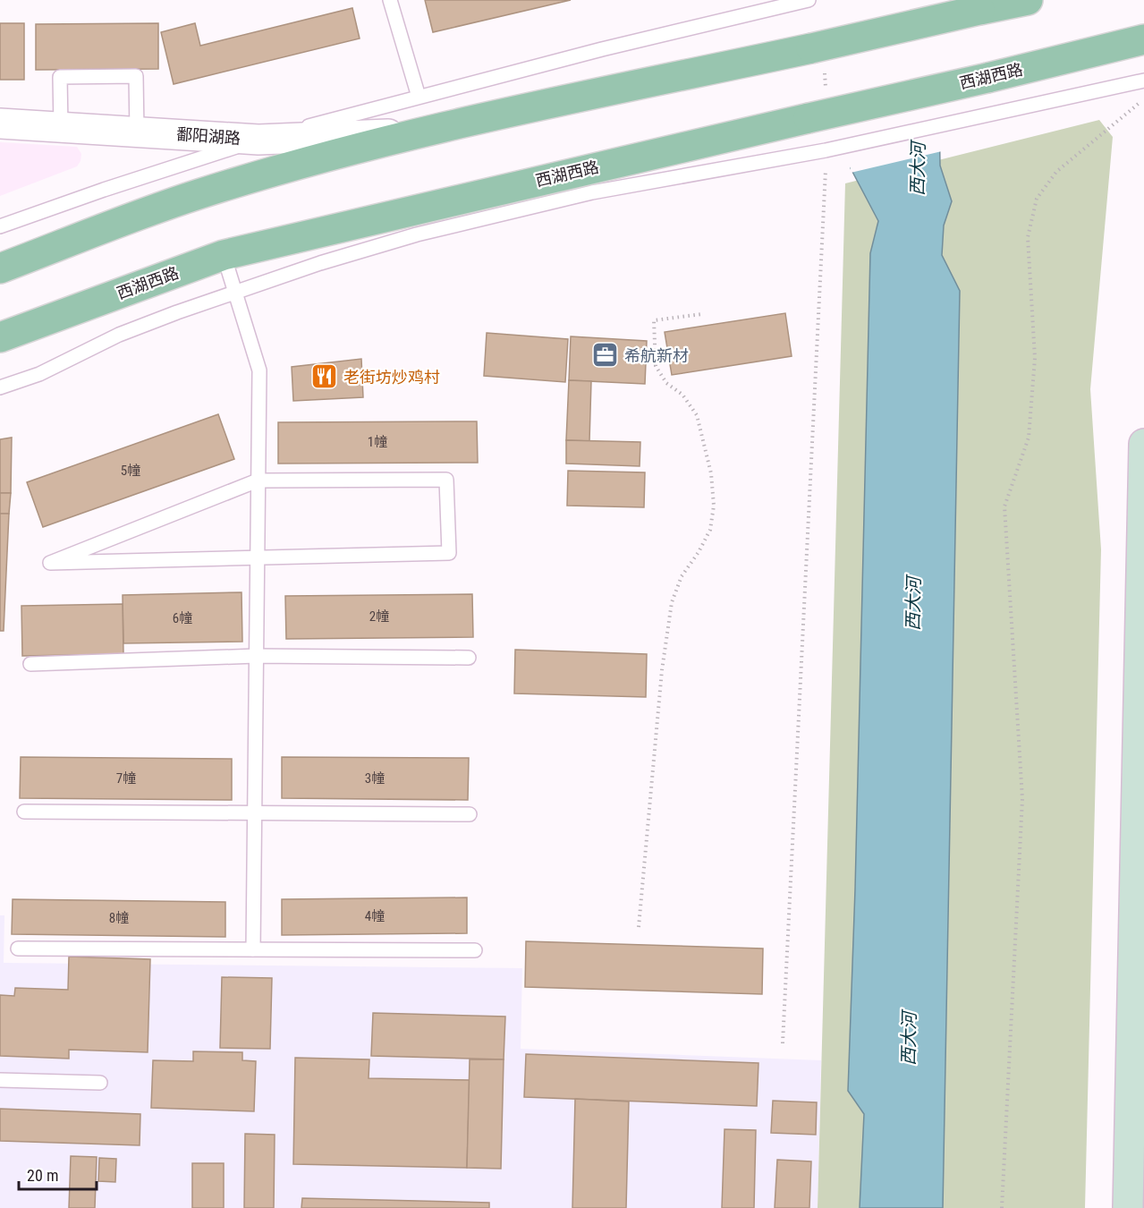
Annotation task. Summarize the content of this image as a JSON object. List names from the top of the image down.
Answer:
{
  "streets": {
    "main road": ["西湖西路"],
    "street": ["鄱阳湖路"]
  },
  "water": ["西大河"],
  "places": {
    "office": ["希航新材"],
    "restaurant": ["老街坊炒鸡村"]
  },
  "house_numbers": [
    "1幢",
    "5幢",
    "2幢",
    "6幢",
    "7幢",
    "3幢",
    "4幢",
    "8幢"
  ],
  "scale_bar": "20 m"
}
